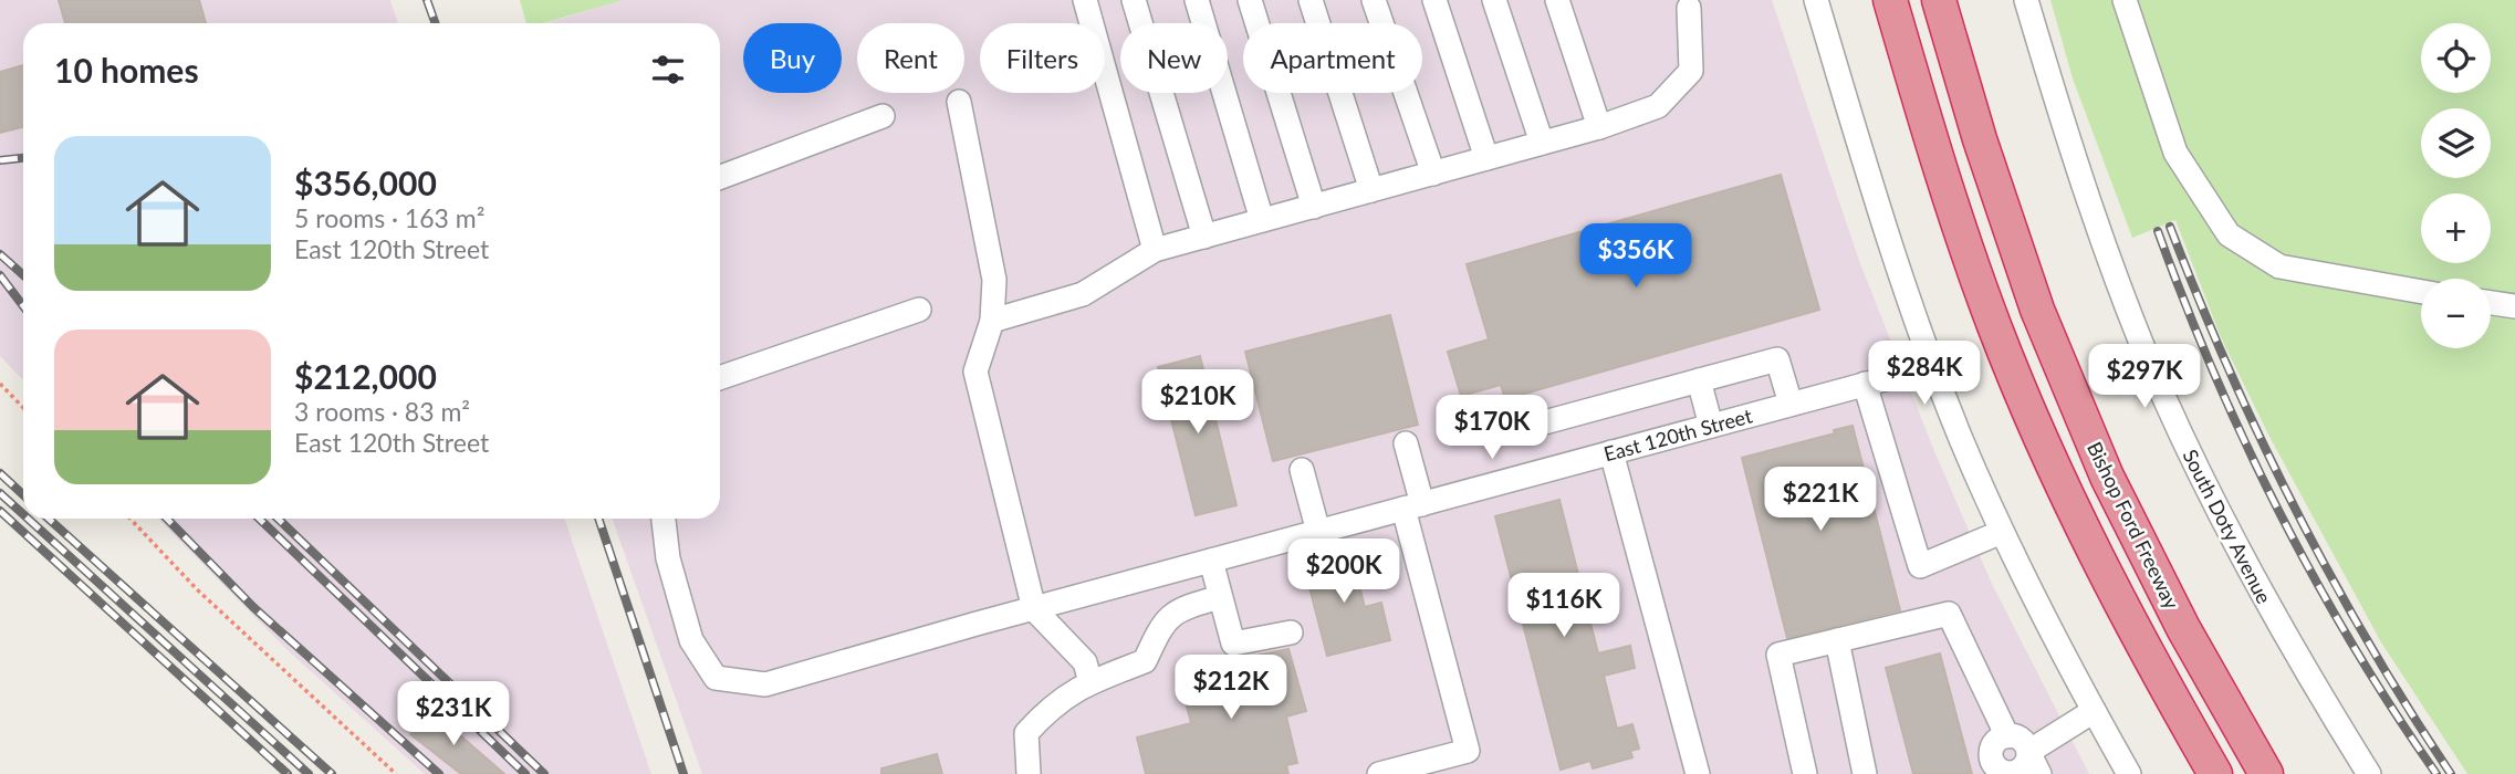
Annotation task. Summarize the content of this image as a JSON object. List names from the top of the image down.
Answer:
{
  "streets": {
    "highway": ["Bishop Ford Freeway"],
    "street": ["East 120th Street", "South Doty Avenue"]
  },
  "page": {
    "map_buttons": ["+", "−"],
    "chip": [
      "Buy",
      "Rent",
      "Filters",
      "New",
      "Apartment"
    ],
    "heading": "10 homes",
    "list": [
      {
        "name": "$356,000",
        "note": "5 rooms · 163 m² · East 120th Street"
      },
      {
        "name": "$212,000",
        "note": "3 rooms · 83 m² · East 120th Street"
      }
    ],
    "price": [
      "$356K",
      "$284K",
      "$297K",
      "$210K",
      "$170K",
      "$221K",
      "$200K",
      "$116K",
      "$212K",
      "$231K"
    ]
  }
}
